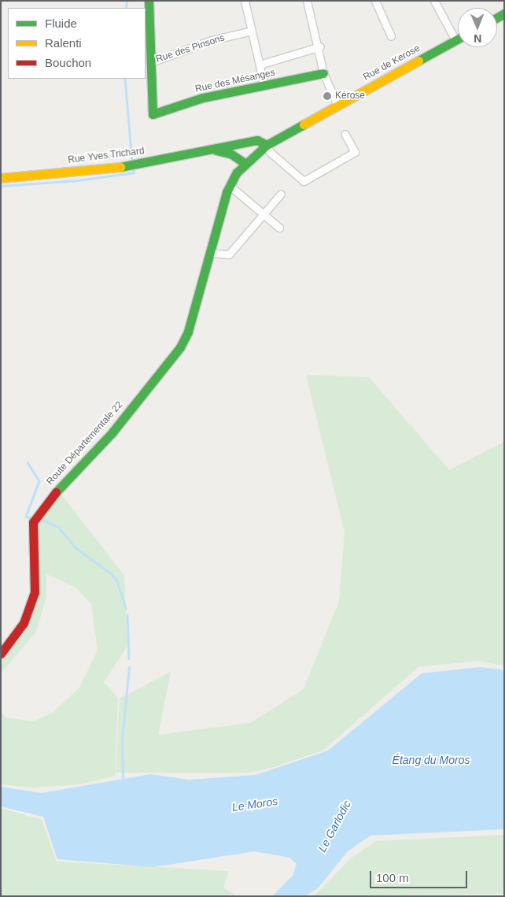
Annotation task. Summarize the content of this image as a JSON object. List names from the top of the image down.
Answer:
{
  "streets": {
    "street": [
      "Rue des Pinsons",
      "Rue de Kerose",
      "Rue des Mésanges",
      "Rue Yves Trichard",
      "Route Départementale 22"
    ]
  },
  "crossings": [
    ["Rue des Pinsons", "Rue des Mésanges"],
    ["Rue de Kerose", "Route Départementale 22"]
  ],
  "water": ["Étang du Moros", "Le Moros", "Le Garlodic"],
  "places": ["Kérose"],
  "legend": ["Fluide", "Ralenti", "Bouchon"],
  "scale_bar": "100 m",
  "north": "bottom"
}
